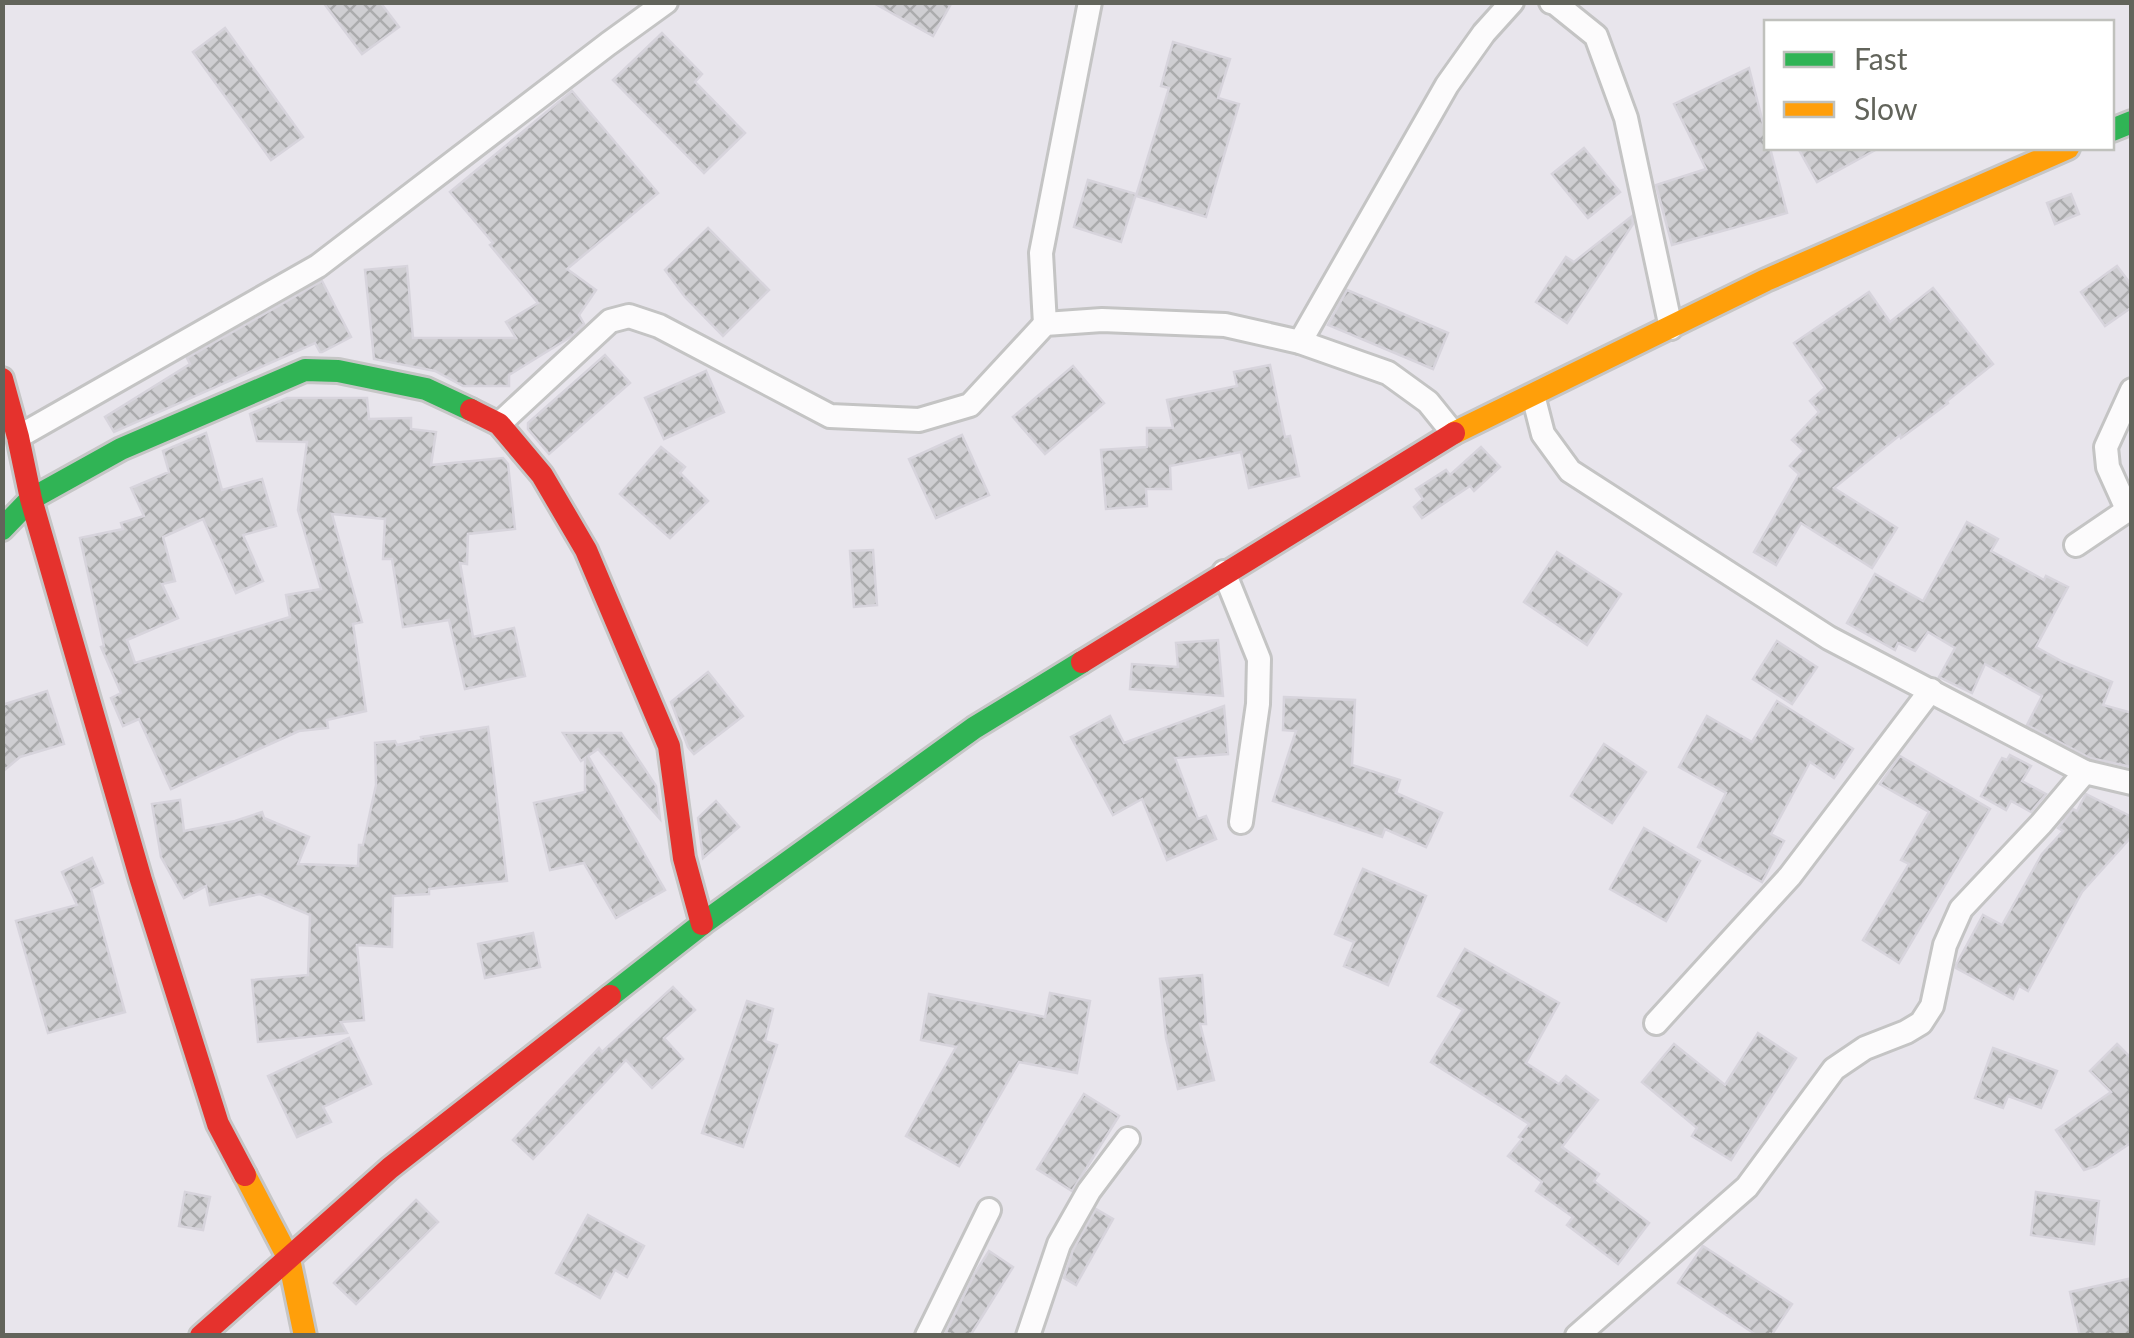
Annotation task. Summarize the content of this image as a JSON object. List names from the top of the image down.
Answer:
{
  "legend": ["Fast", "Slow"]
}
